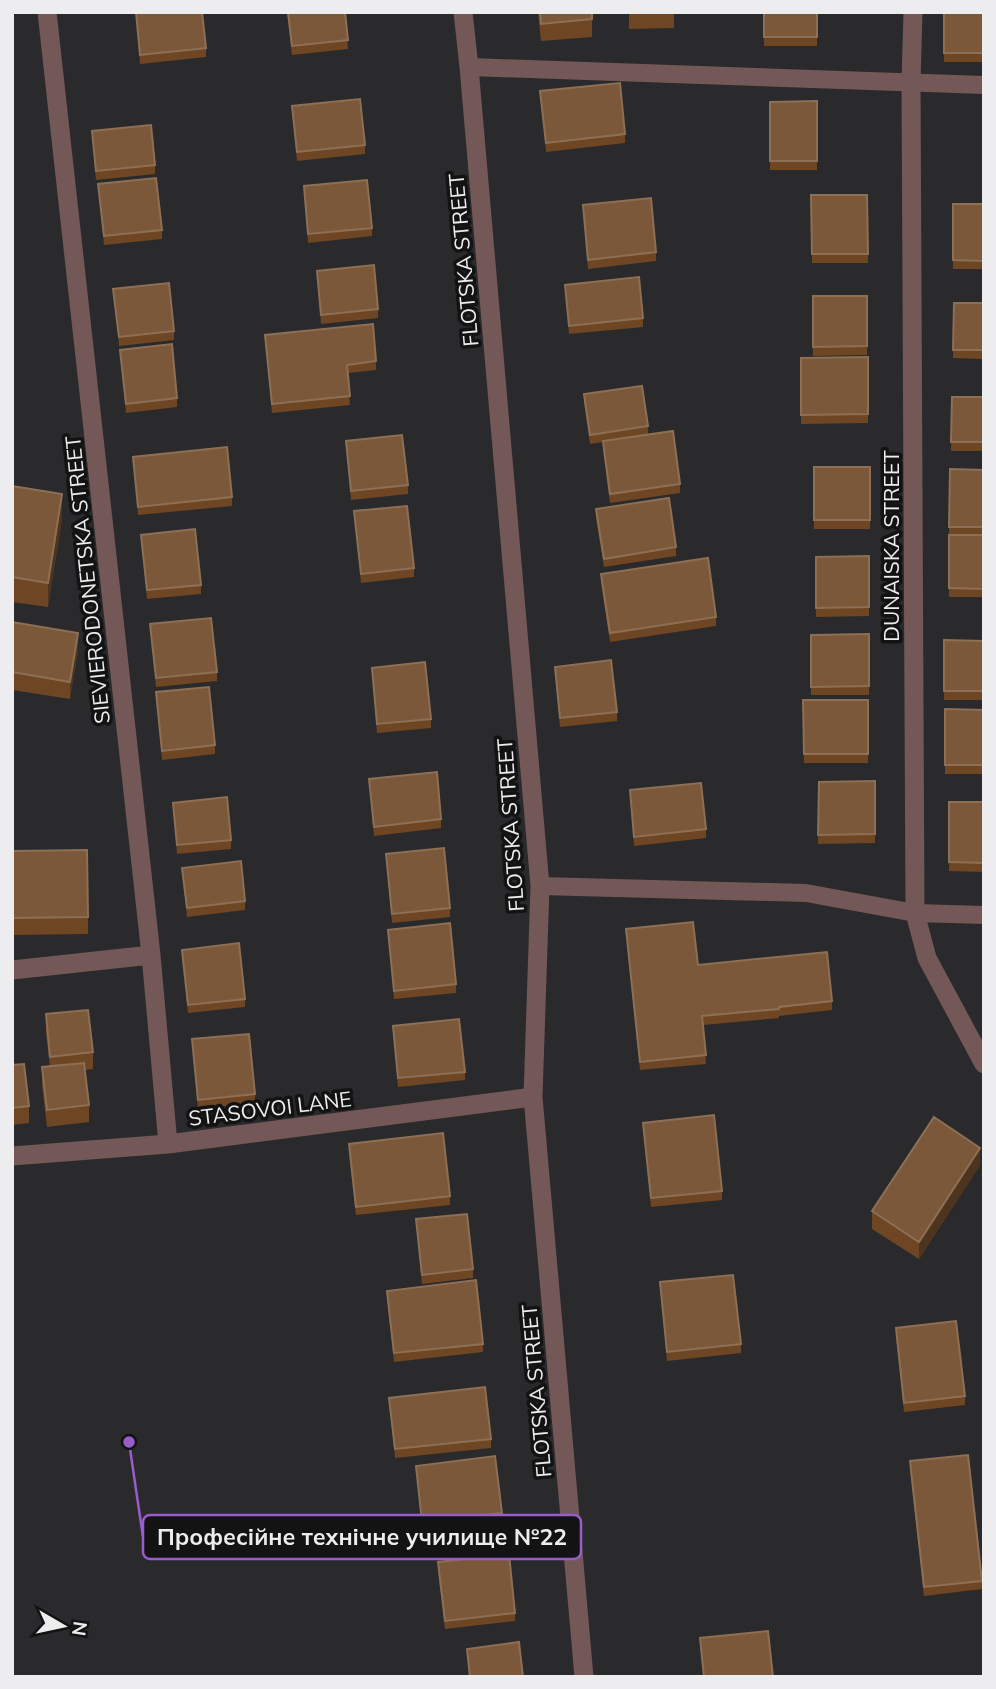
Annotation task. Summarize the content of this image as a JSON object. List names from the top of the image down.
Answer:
{
  "streets": {
    "street": [
      "FLOTSKA STREET",
      "DUNAISKA STREET",
      "SIEVIERODONETSKA STREET",
      "STASOVOI LANE"
    ]
  },
  "crossings": [
    ["FLOTSKA STREET", "STASOVOI LANE"],
    ["SIEVIERODONETSKA STREET", "STASOVOI LANE"]
  ],
  "places": ["Професійне технічне училище №22"],
  "north": "right"
}
